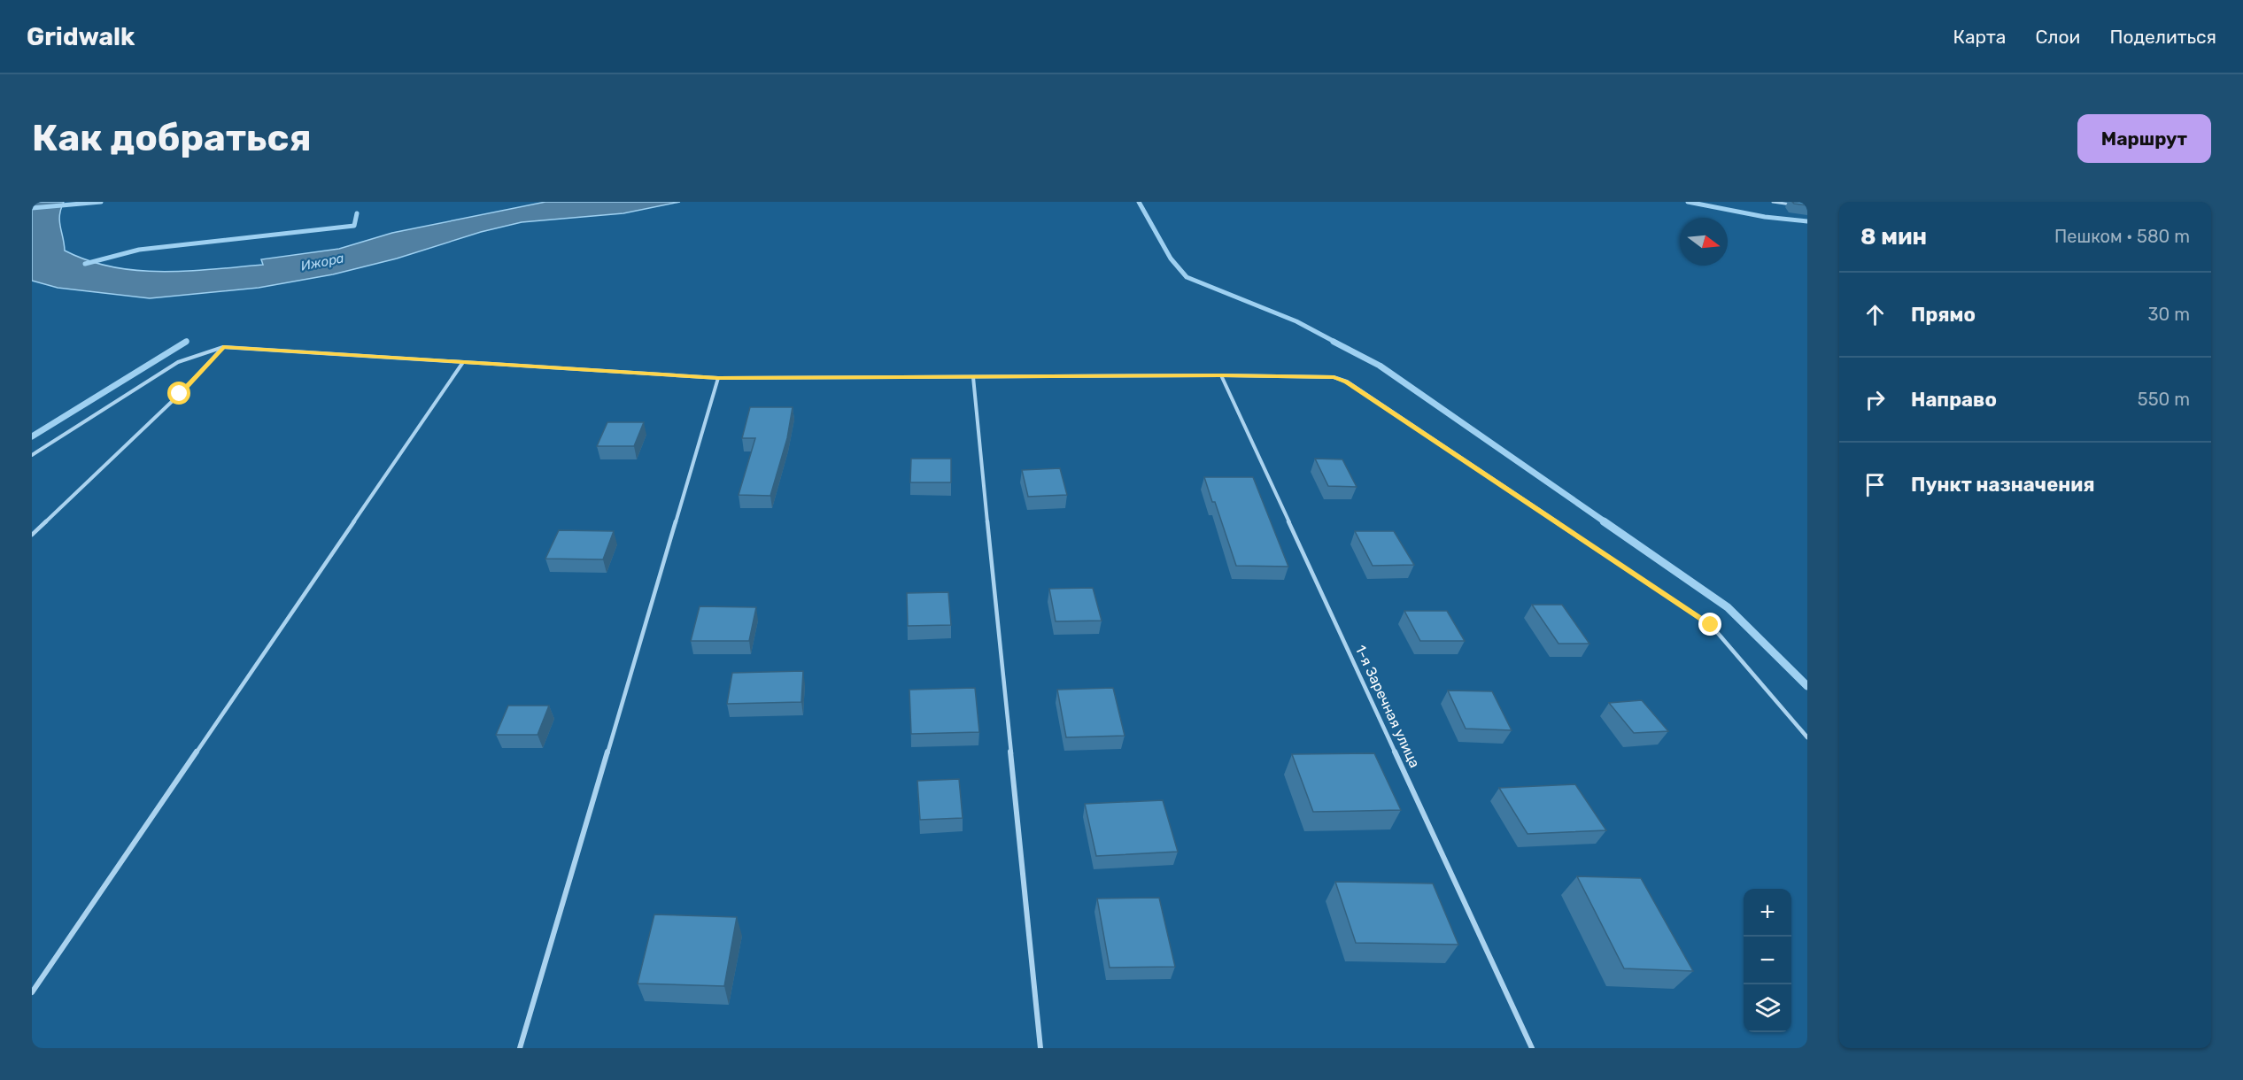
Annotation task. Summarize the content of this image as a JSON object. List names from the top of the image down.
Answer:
{
  "streets": {
    "lane": ["1-я Заречная улица"]
  },
  "water": ["Ижора"],
  "north": "right",
  "page": {
    "header": "Gridwalk",
    "nav": ["Карта", "Слои", "Поделиться"],
    "buttons": "Маршрут",
    "title": "Как добраться",
    "heading": ["8 мин", "Пешком · 580 m"],
    "list": [
      ["Прямо", "30 m"],
      ["Направо", "550 m"],
      "Пункт назначения"
    ],
    "map_buttons": ["+", "−"]
  }
}
